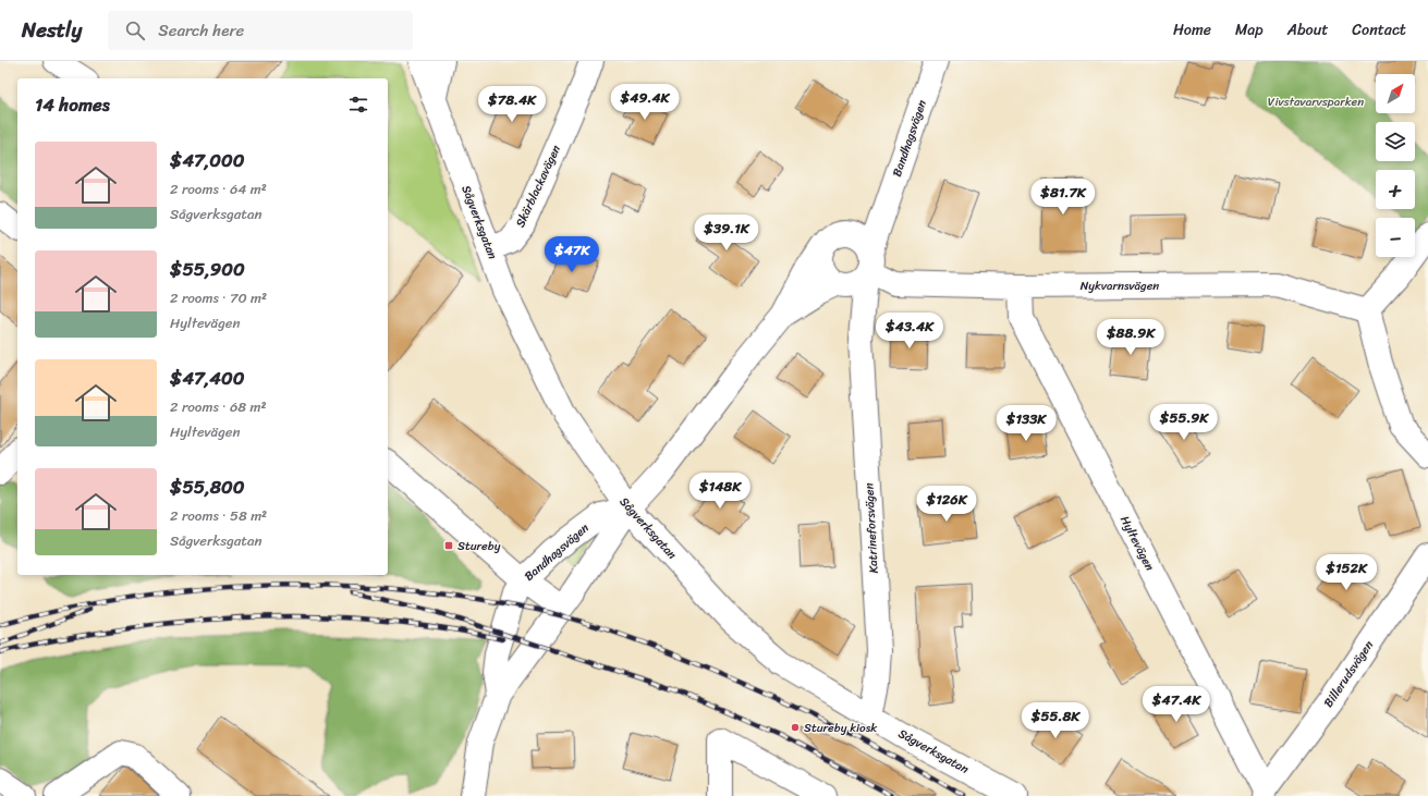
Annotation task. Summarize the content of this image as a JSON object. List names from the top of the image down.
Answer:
{
  "streets": {
    "street": [
      "Bandhagsvägen",
      "Skärblackavägen",
      "Sågverksgatan",
      "Nykvarnsvägen",
      "Katrineforsvägen",
      "Hyltevägen",
      "Billerudsvägen"
    ]
  },
  "crossings": [
    ["Bandhagsvägen", "Sågverksgatan"],
    ["Bandhagsvägen", "Nykvarnsvägen"],
    ["Bandhagsvägen", "Katrineforsvägen"],
    ["Skärblackavägen", "Sågverksgatan"],
    ["Sågverksgatan", "Katrineforsvägen"],
    ["Nykvarnsvägen", "Katrineforsvägen"],
    ["Nykvarnsvägen", "Hyltevägen"],
    ["Hyltevägen", "Billerudsvägen"]
  ],
  "parks": ["Vivstavarvsparken"],
  "places": {
    "transit": ["Stureby"],
    "other": ["Stureby kiosk"]
  },
  "north": "top right",
  "page": {
    "header": "Nestly",
    "search": "Search here",
    "nav": [
      "Home",
      "Map",
      "About",
      "Contact"
    ],
    "map_buttons": ["+", "−"],
    "heading": "14 homes",
    "price": [
      "$49.4K",
      "$78.4K",
      "$81.7K",
      "$39.1K",
      "$47K",
      "$43.4K",
      "$88.9K",
      "$55.9K",
      "$133K",
      "$148K",
      "$126K",
      "$152K",
      "$47.4K",
      "$55.8K"
    ],
    "list": [
      {
        "name": "$47,000",
        "note": "2 rooms · 64 m² · Sågverksgatan"
      },
      {
        "name": "$55,900",
        "note": "2 rooms · 70 m² · Hyltevägen"
      },
      {
        "name": "$47,400",
        "note": "2 rooms · 68 m² · Hyltevägen"
      },
      {
        "name": "$55,800",
        "note": "2 rooms · 58 m² · Sågverksgatan"
      }
    ]
  }
}
